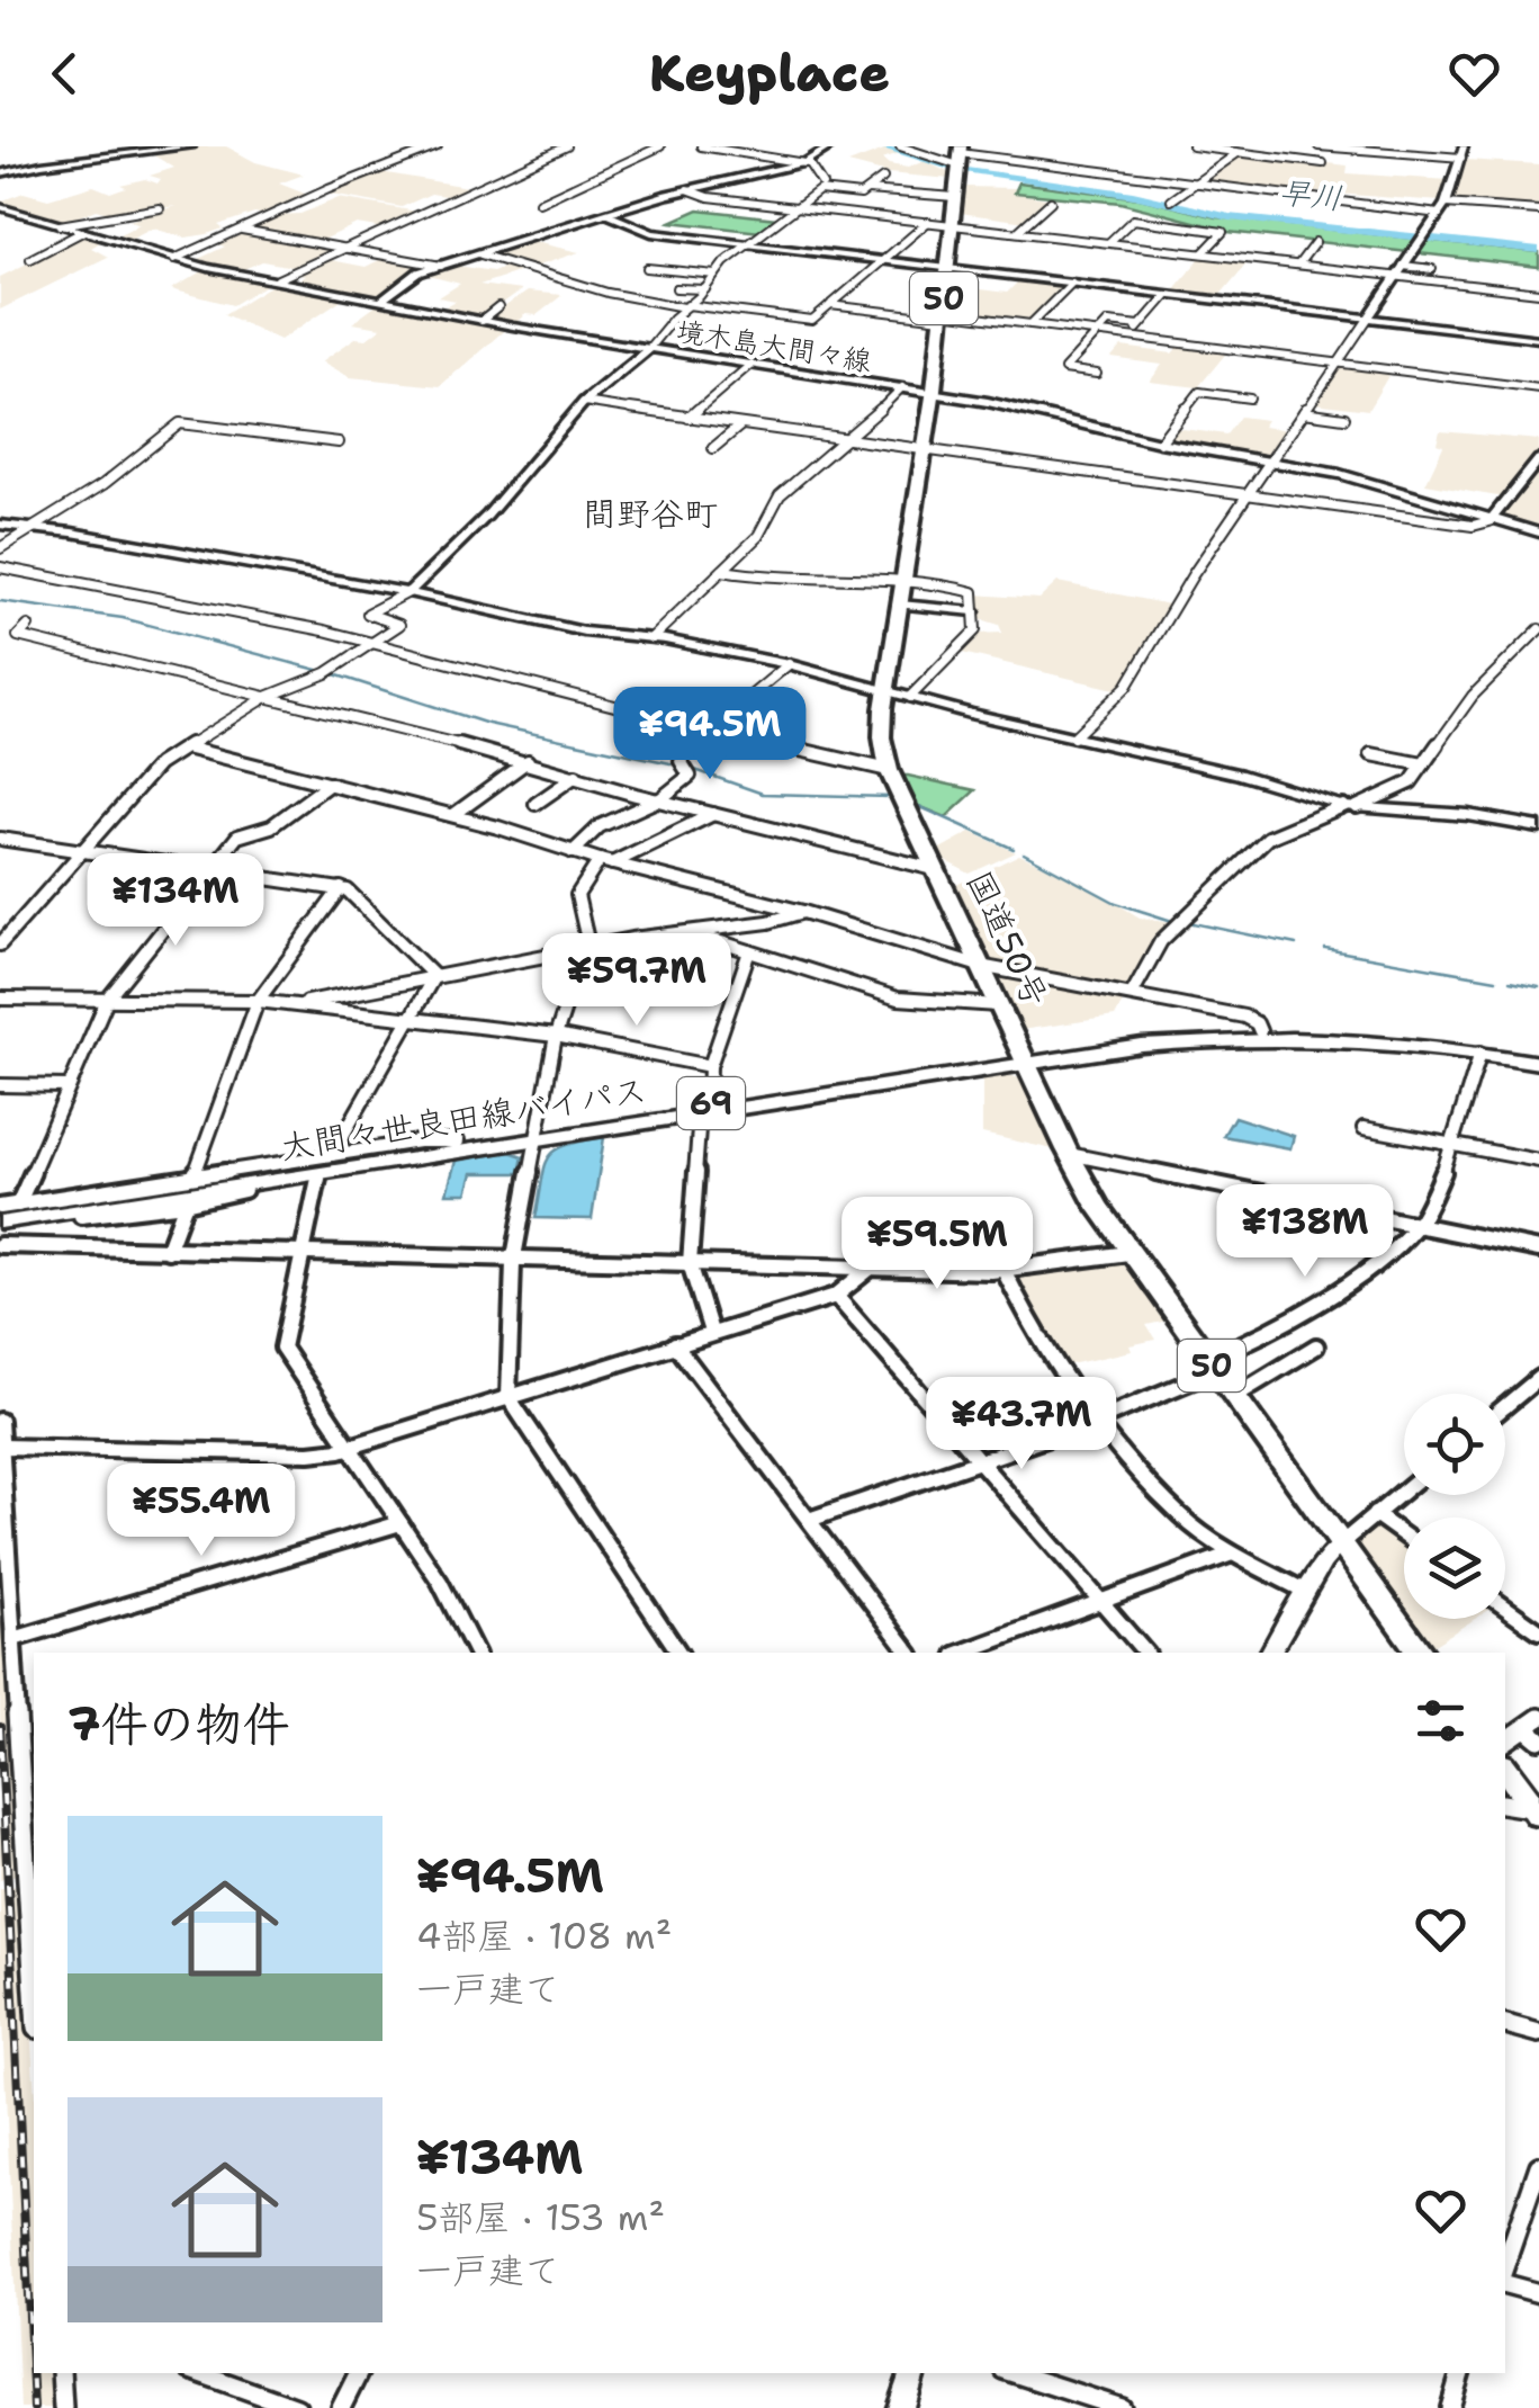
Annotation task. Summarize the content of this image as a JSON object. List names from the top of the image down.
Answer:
{
  "streets": {
    "highway": ["50", "国道50号"],
    "main road": ["69", "大間々世良田線バイパス"],
    "street": ["境木島大間々線"]
  },
  "crossings": [
    ["境木島大間々線", "国道50号"],
    ["国道50号", "大間々世良田線バイパス"]
  ],
  "districts": ["間野谷町"],
  "water": ["早川"],
  "page": {
    "header": "Keyplace",
    "price": [
      "¥94.5M",
      "¥134M",
      "¥59.7M",
      "¥138M",
      "¥59.5M",
      "¥43.7M",
      "¥55.4M"
    ],
    "heading": "7件の物件",
    "list": [
      {
        "name": "¥94.5M",
        "note": "4部屋 · 108 m² · 一戸建て"
      },
      {
        "name": "¥134M",
        "note": "5部屋 · 153 m² · 一戸建て"
      }
    ]
  }
}
